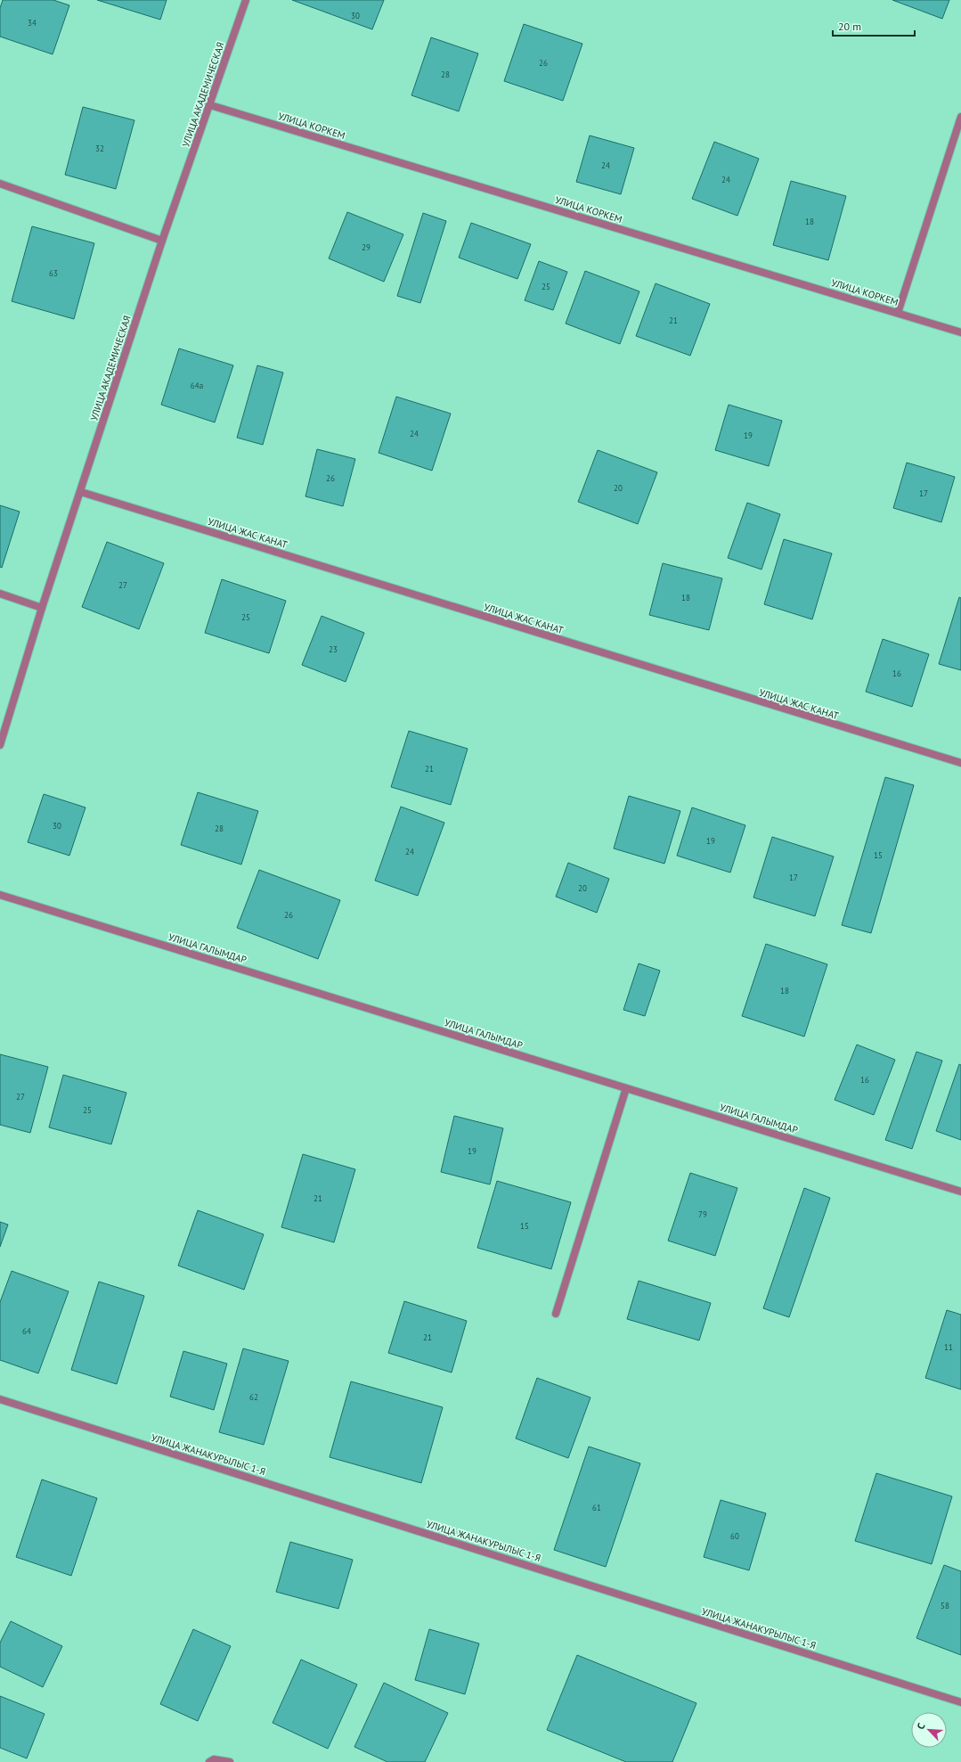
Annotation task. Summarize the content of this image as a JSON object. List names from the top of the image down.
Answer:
{
  "streets": {
    "street": [
      "УЛИЦА АКАДЕМИЧЕСКАЯ",
      "УЛИЦА КОРКЕМ",
      "УЛИЦА ЖАС КАНАТ",
      "УЛИЦА ГАЛЫМДАР",
      "УЛИЦА ЖАНАКУРЫЛЫС 1-Я"
    ]
  },
  "crossings": [
    ["УЛИЦА АКАДЕМИЧЕСКАЯ", "УЛИЦА КОРКЕМ"],
    ["УЛИЦА АКАДЕМИЧЕСКАЯ", "УЛИЦА ЖАС КАНАТ"]
  ],
  "house_numbers": [
    "30",
    "34",
    "26",
    "28",
    "32",
    "24",
    "24",
    "18",
    "29",
    "63",
    "25",
    "21",
    "64а",
    "24",
    "19",
    "26",
    "20",
    "17",
    "27",
    "18",
    "25",
    "23",
    "16",
    "21",
    "30",
    "28",
    "19",
    "24",
    "15",
    "17",
    "20",
    "26",
    "18",
    "16",
    "27",
    "25",
    "19",
    "21",
    "79",
    "15",
    "64",
    "21",
    "11",
    "62",
    "61",
    "60",
    "58"
  ],
  "scale_bar": "20 m",
  "north": "top left"
}
